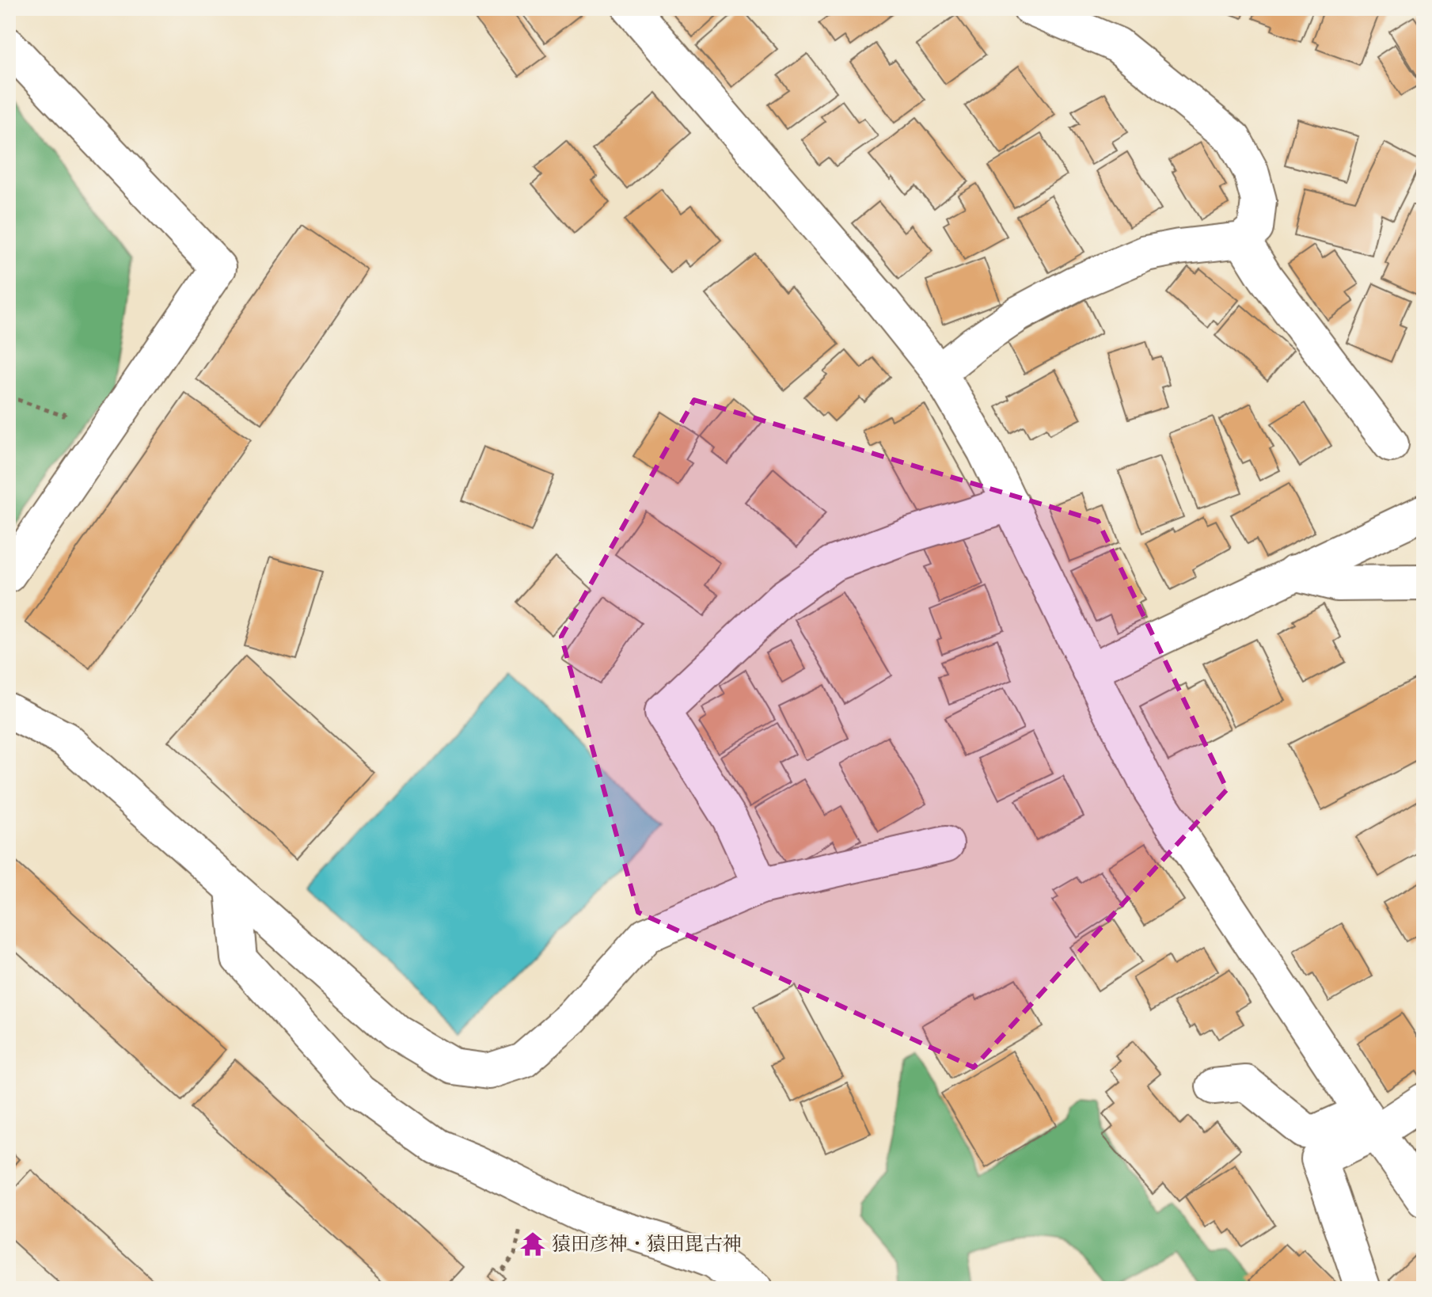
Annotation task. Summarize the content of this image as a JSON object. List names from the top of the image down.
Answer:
{
  "places": {
    "temple": ["猿田彦神・猿田毘古神"]
  }
}
